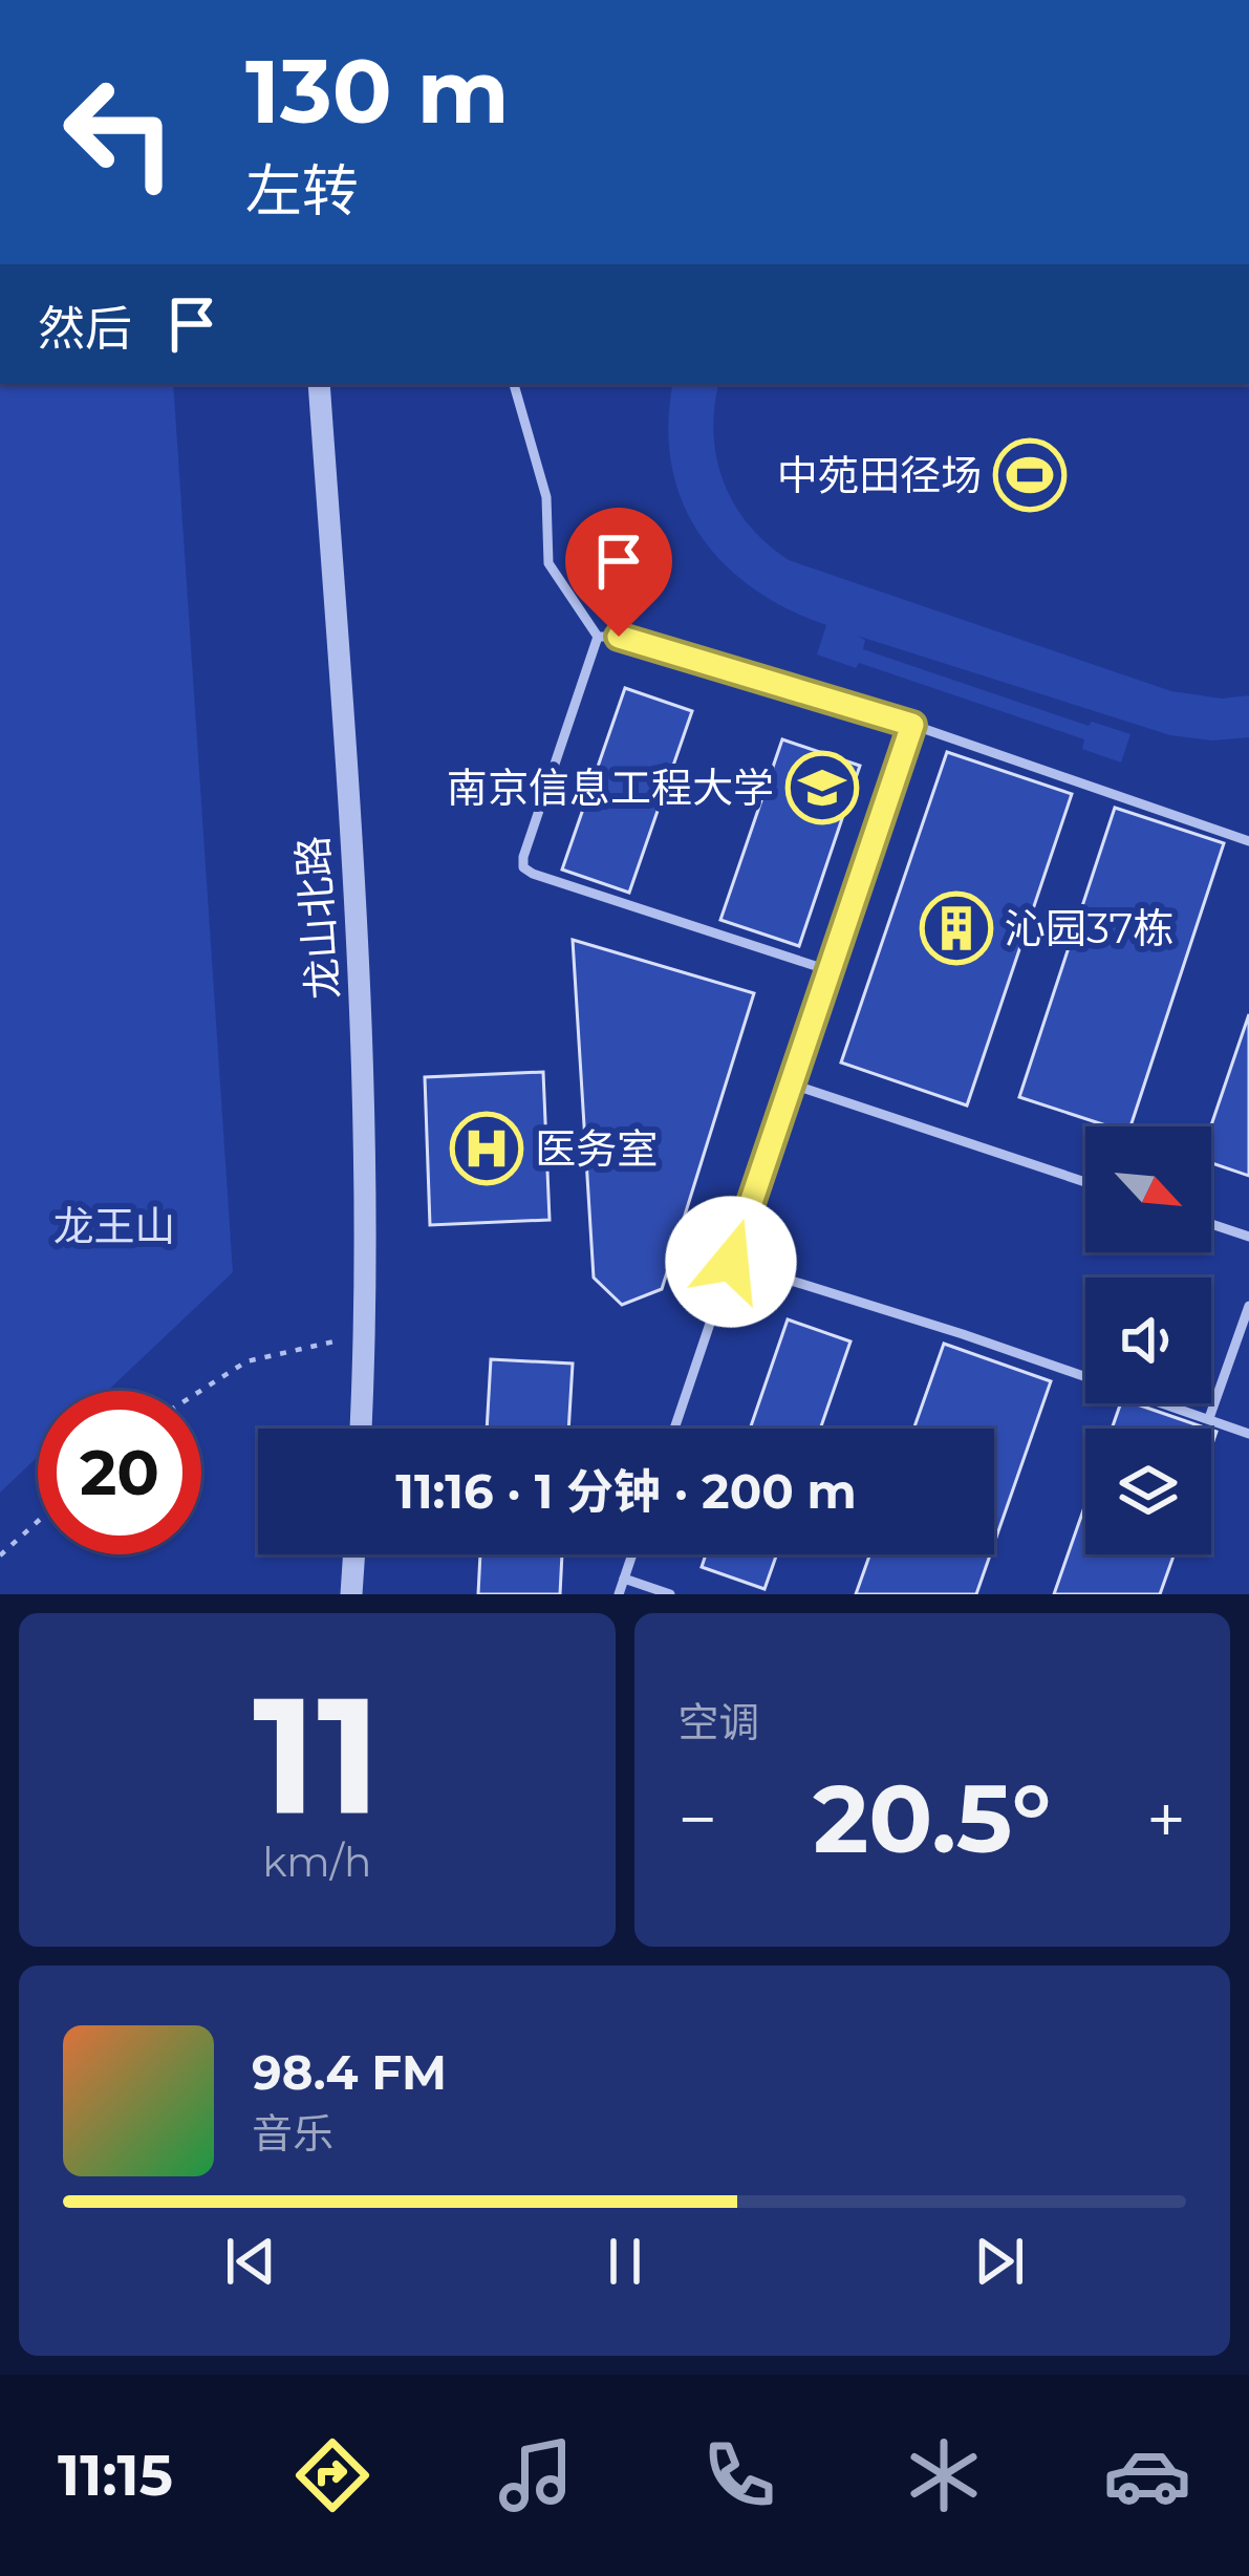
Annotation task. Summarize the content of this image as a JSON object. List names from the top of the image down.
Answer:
{
  "streets": {
    "street": ["龙山北路"]
  },
  "parks": ["龙王山"],
  "places": {
    "sports": ["中苑田径场"],
    "school or university": ["南京信息工程大学"],
    "building": ["沁园37栋"],
    "hospital": ["医务室"]
  },
  "north": "bottom right",
  "page": {
    "turn": ["130 m", "左转"],
    "then": "然后",
    "limit": "20",
    "trip": "11:16 · 1 分钟 · 200 m",
    "tile": [
      ["11", "km/h"],
      "空调"
    ],
    "heat": ["−", "20.5°", "+"],
    "song": ["98.4 FM", "音乐"],
    "tabs": "11:15"
  }
}
